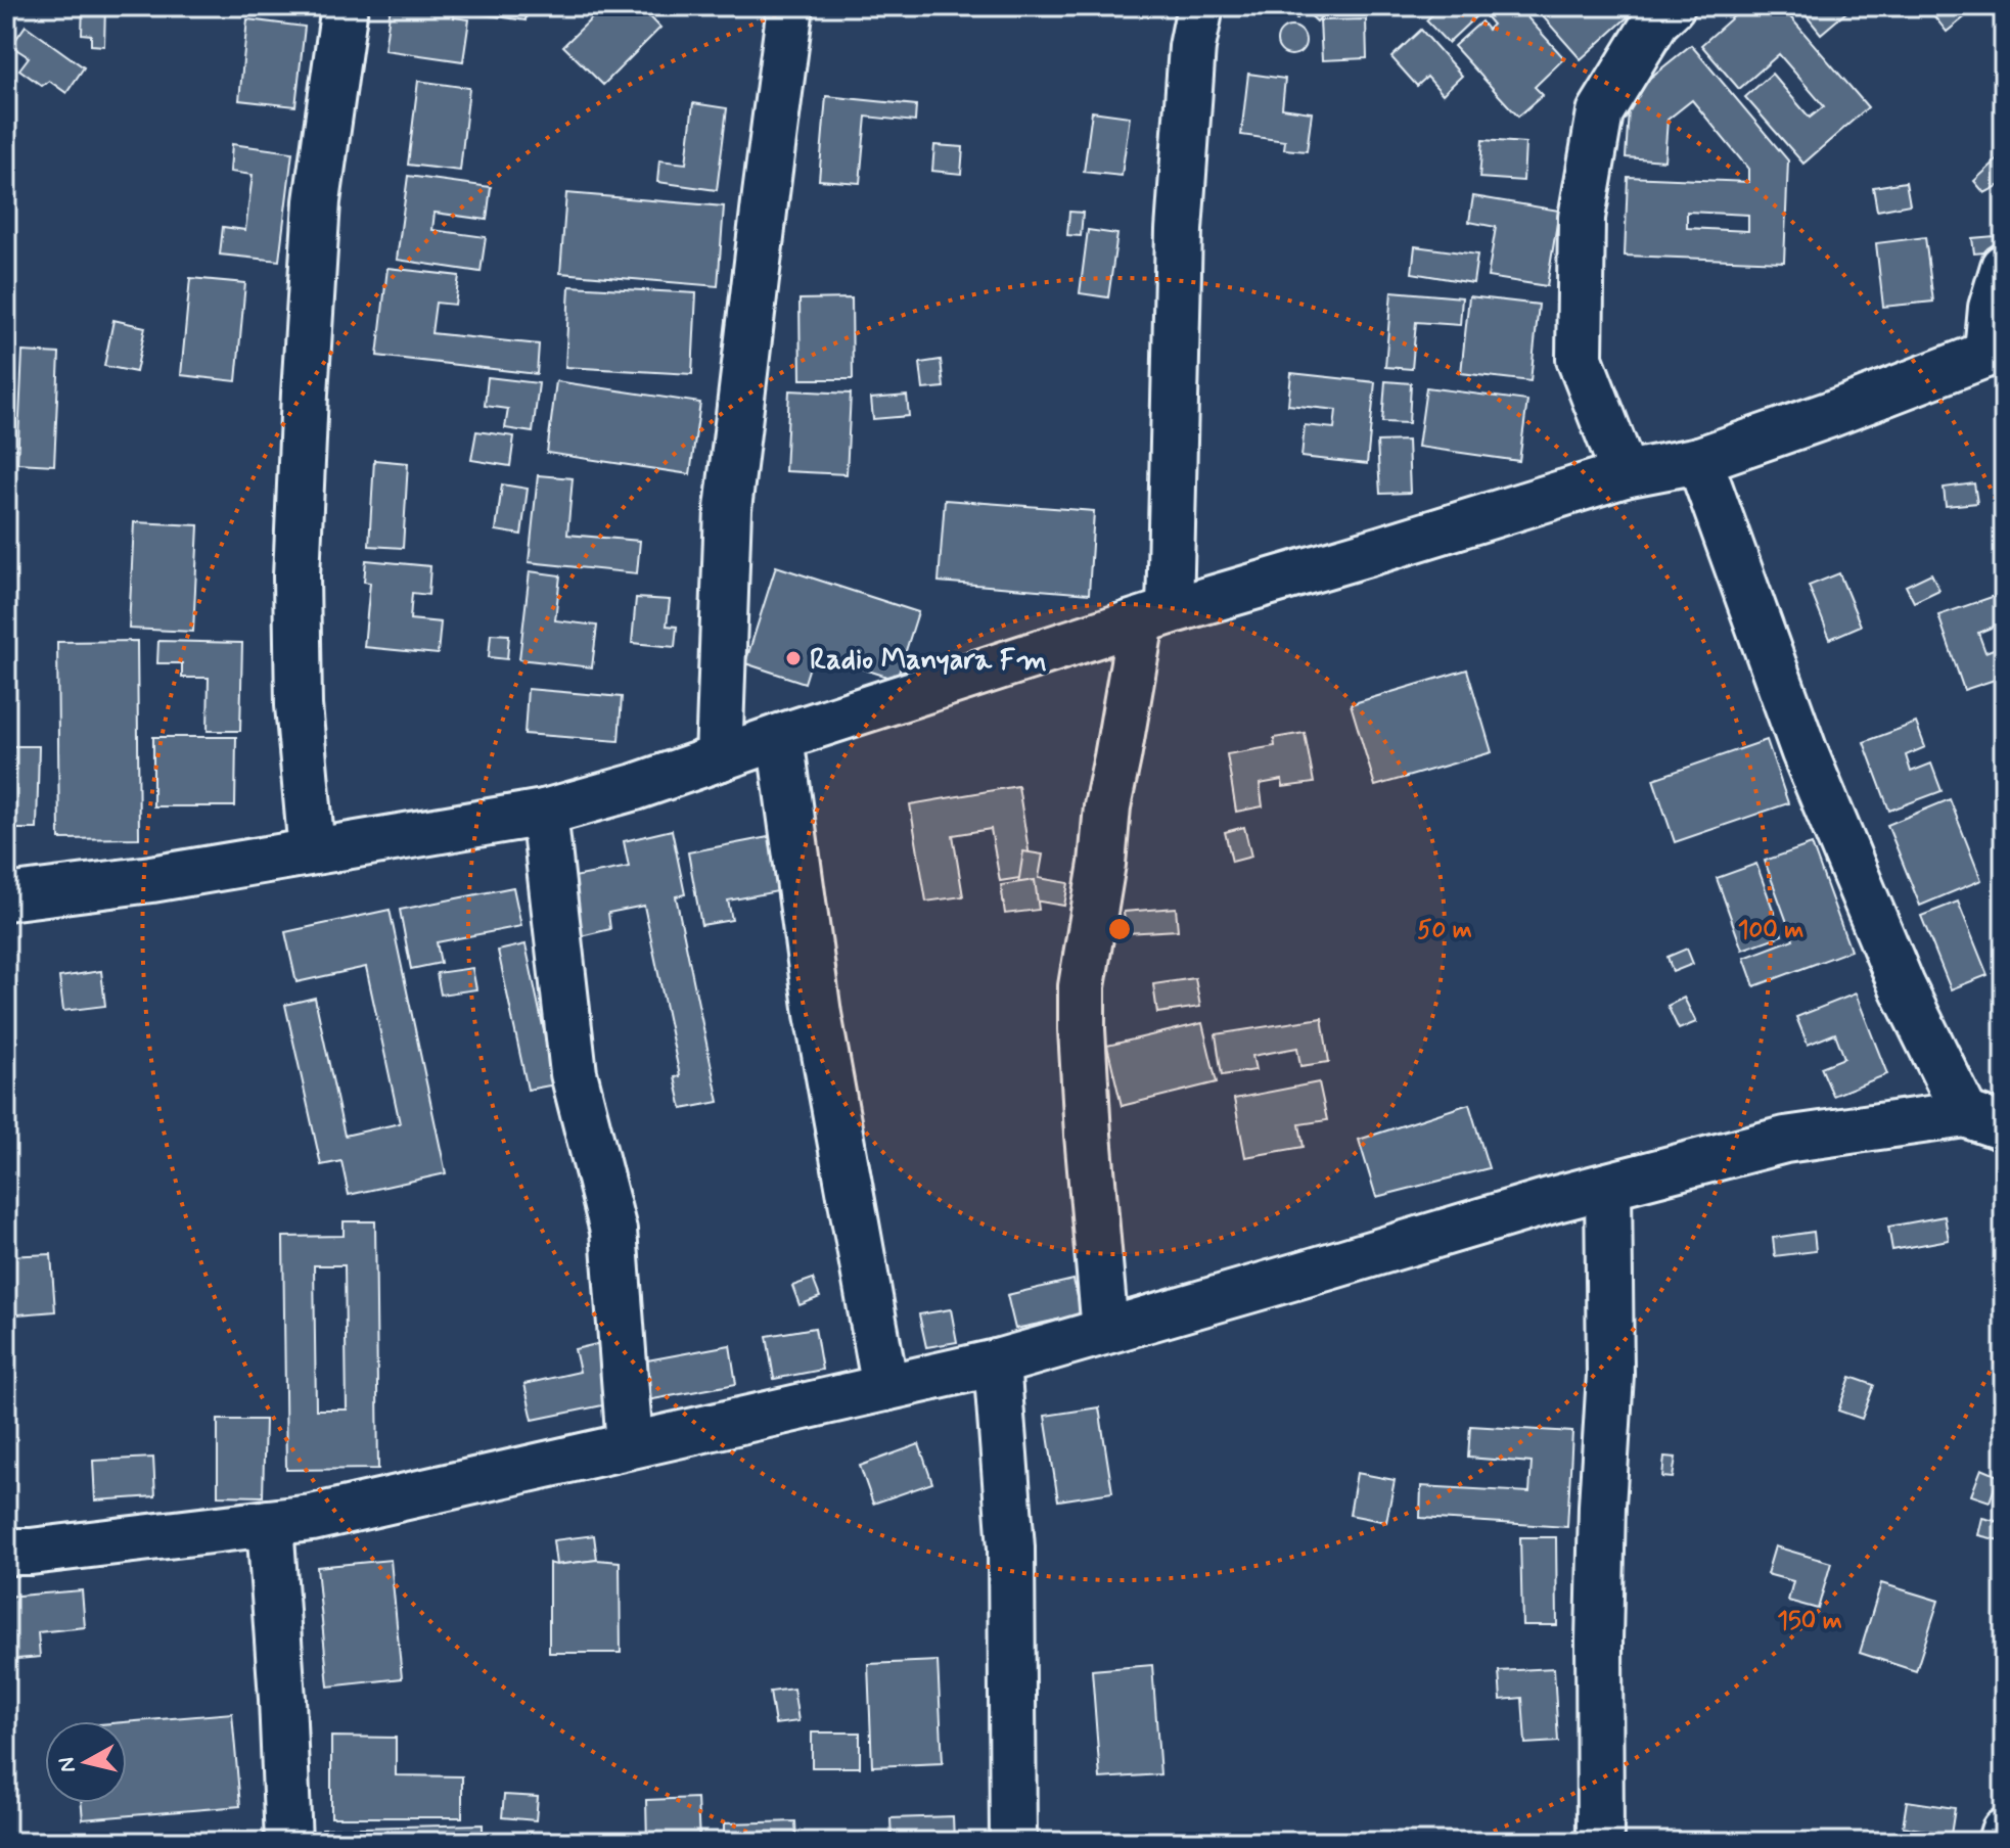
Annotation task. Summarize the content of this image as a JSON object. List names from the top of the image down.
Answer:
{
  "places": ["Radio Manyara Fm"],
  "north": "left",
  "rings": ["50 m", "100 m", "150 m"]
}
